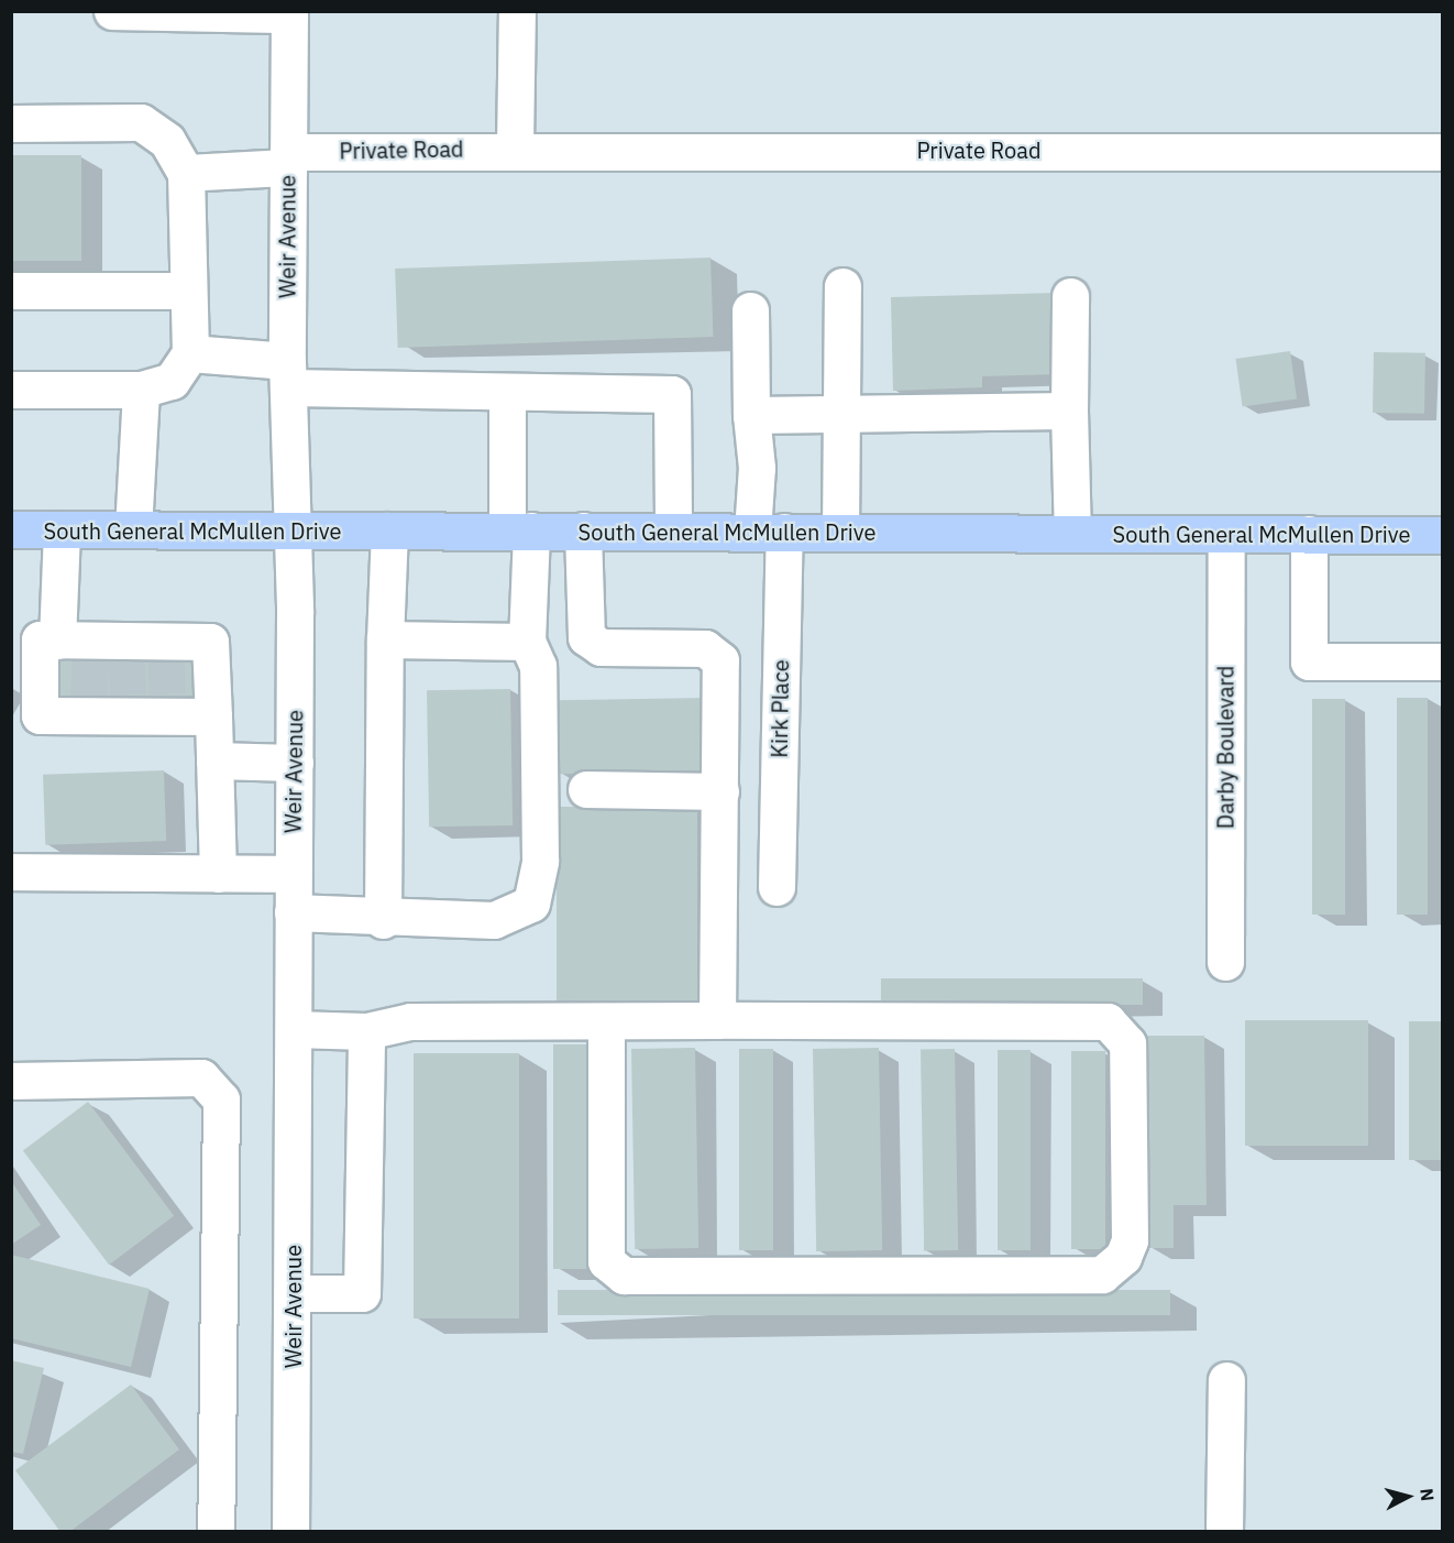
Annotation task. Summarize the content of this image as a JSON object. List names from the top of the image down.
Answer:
{
  "streets": {
    "main road": ["South General McMullen Drive"],
    "street": [
      "Private Road",
      "Weir Avenue",
      "Kirk Place",
      "Darby Boulevard"
    ]
  },
  "crossings": [
    ["Private Road", "Weir Avenue"],
    ["Weir Avenue", "South General McMullen Drive"],
    ["South General McMullen Drive", "Kirk Place"],
    ["South General McMullen Drive", "Darby Boulevard"]
  ],
  "north": "right"
}
